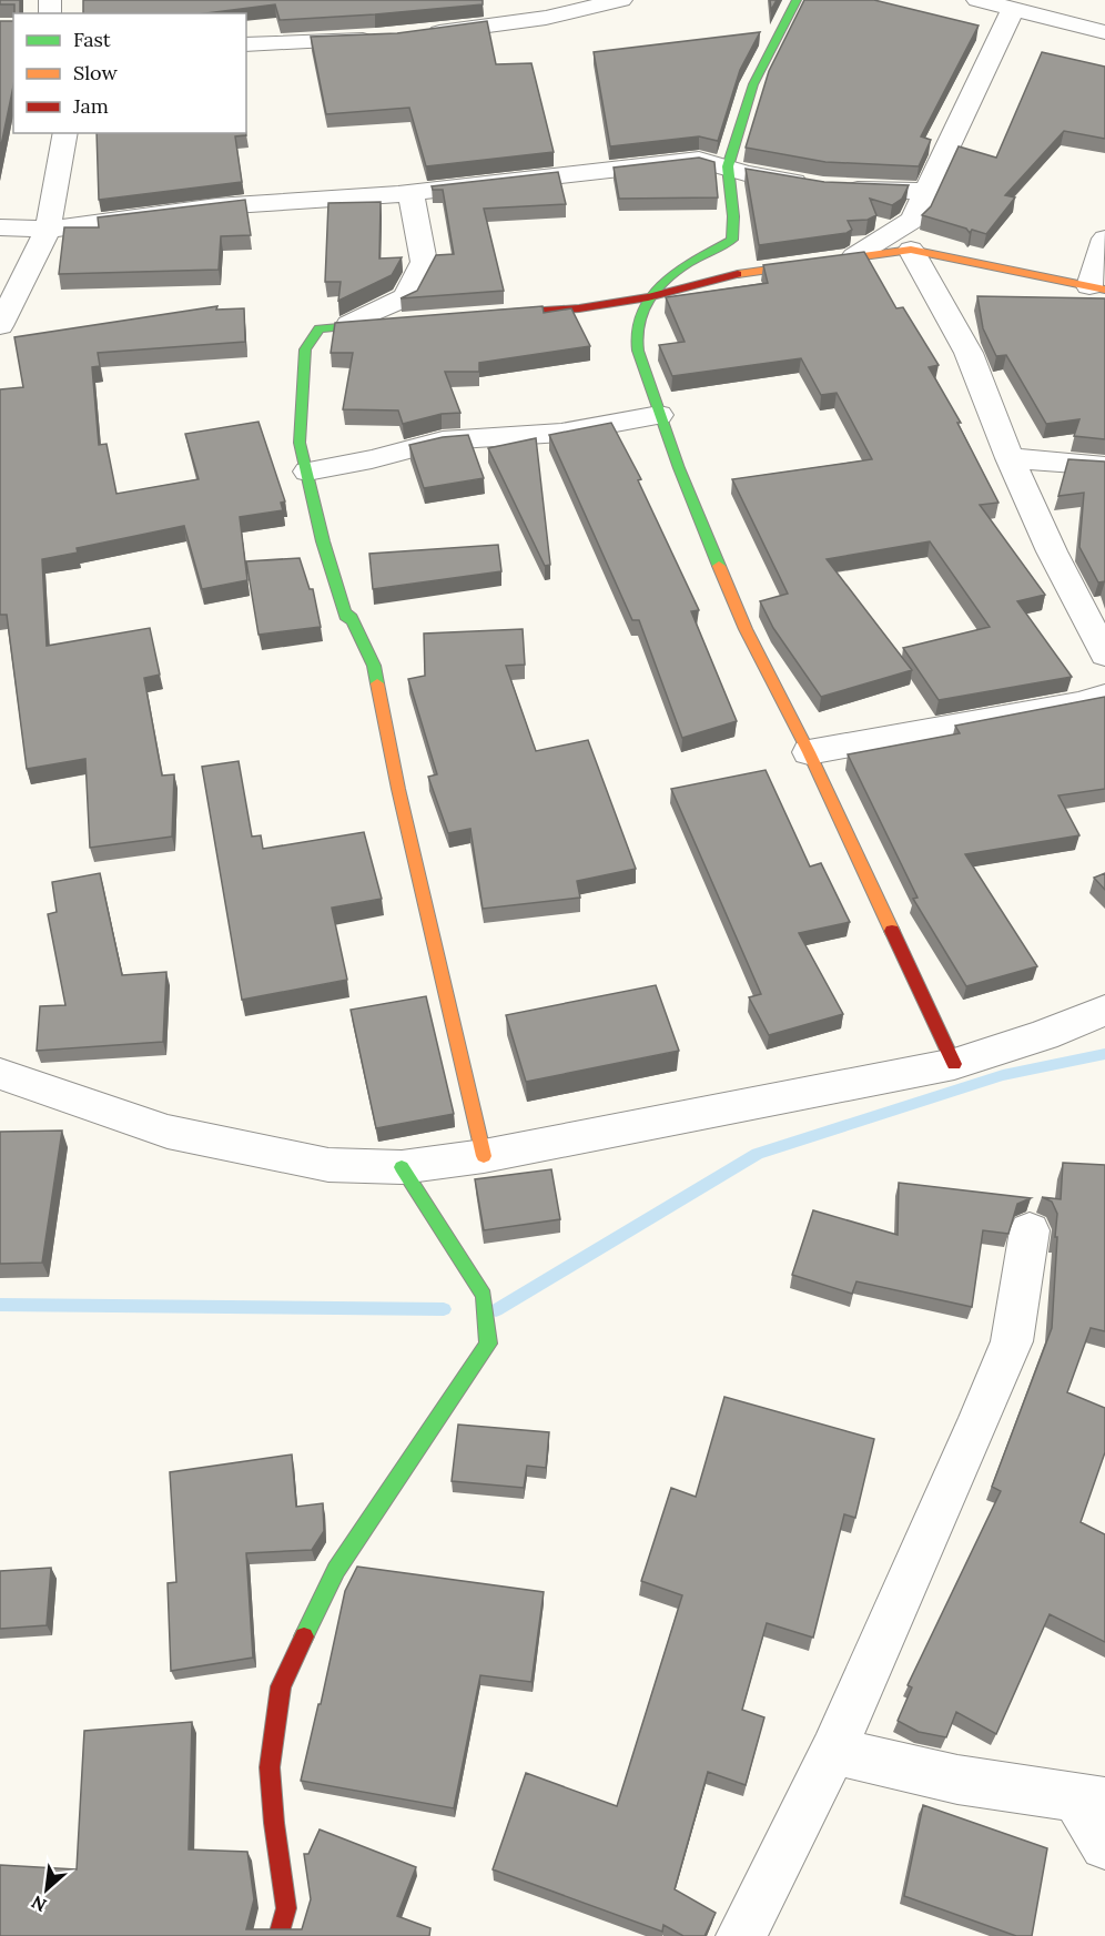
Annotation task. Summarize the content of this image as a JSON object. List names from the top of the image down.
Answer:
{
  "legend": ["Fast", "Slow", "Jam"],
  "north": "bottom left"
}
